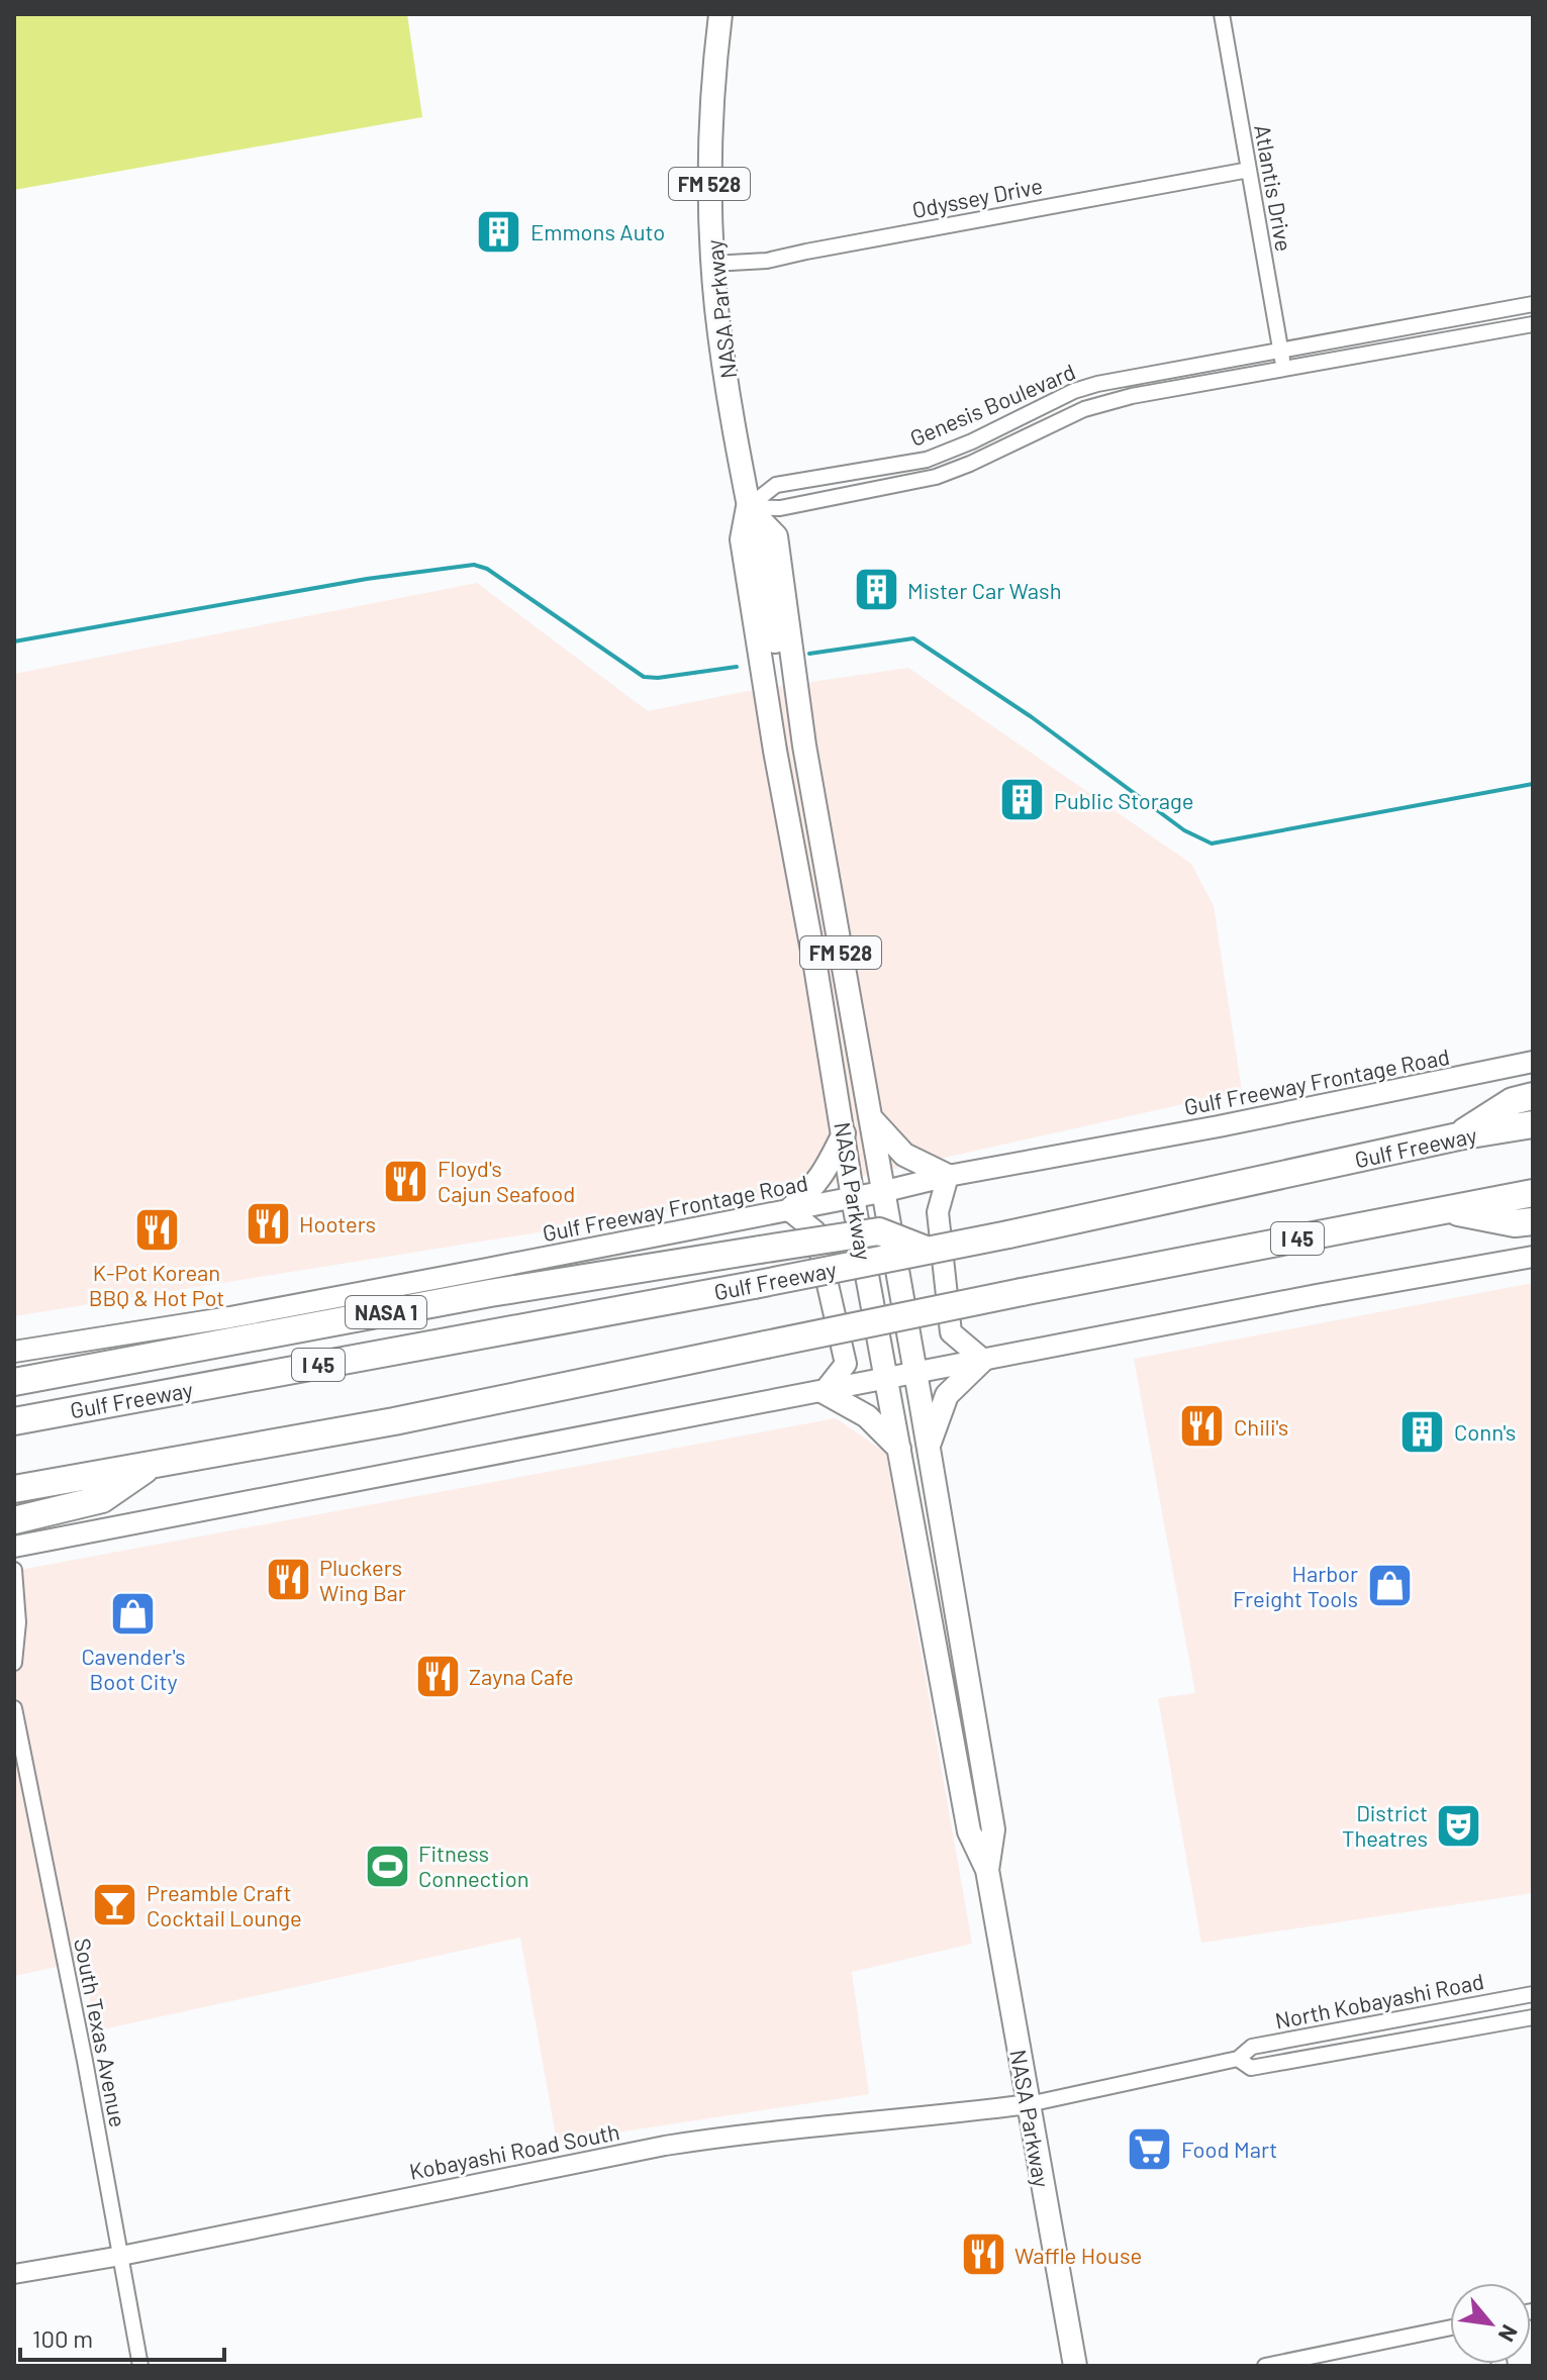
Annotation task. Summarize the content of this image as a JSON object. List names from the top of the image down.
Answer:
{
  "streets": {
    "highway": ["Gulf Freeway", "I 45", "NASA 1"],
    "main road": ["FM 528", "NASA Parkway", "Gulf Freeway Frontage Road"],
    "street": [
      "Atlantis Drive",
      "Odyssey Drive",
      "Genesis Boulevard",
      "North Kobayashi Road",
      "South Texas Avenue",
      "Kobayashi Road South"
    ]
  },
  "crossings": [
    ["Atlantis Drive", "Odyssey Drive"],
    ["Atlantis Drive", "Genesis Boulevard"],
    ["Odyssey Drive", "NASA Parkway"],
    ["NASA Parkway", "Genesis Boulevard"],
    ["NASA Parkway", "Gulf Freeway Frontage Road"],
    ["NASA Parkway", "North Kobayashi Road"],
    ["NASA Parkway", "Kobayashi Road South"],
    ["Gulf Freeway", "NASA 1"],
    ["North Kobayashi Road", "Kobayashi Road South"],
    ["South Texas Avenue", "Kobayashi Road South"]
  ],
  "places": {
    "building": [
      "Emmons Auto",
      "Mister Car Wash",
      "Public Storage",
      "Conn's"
    ],
    "restaurant": [
      "Floyd's Cajun Seafood",
      "Hooters",
      "K-Pot Korean BBQ & Hot Pot",
      "Chili's",
      "Pluckers Wing Bar",
      "Zayna Cafe",
      "Waffle House"
    ],
    "shop": ["Harbor Freight Tools", "Cavender's Boot City"],
    "theatre": ["District Theatres"],
    "sports": ["Fitness Connection"],
    "bar": ["Preamble Craft Cocktail Lounge"],
    "supermarket": ["Food Mart"]
  },
  "scale_bar": "100 m",
  "north": "bottom right"
}
